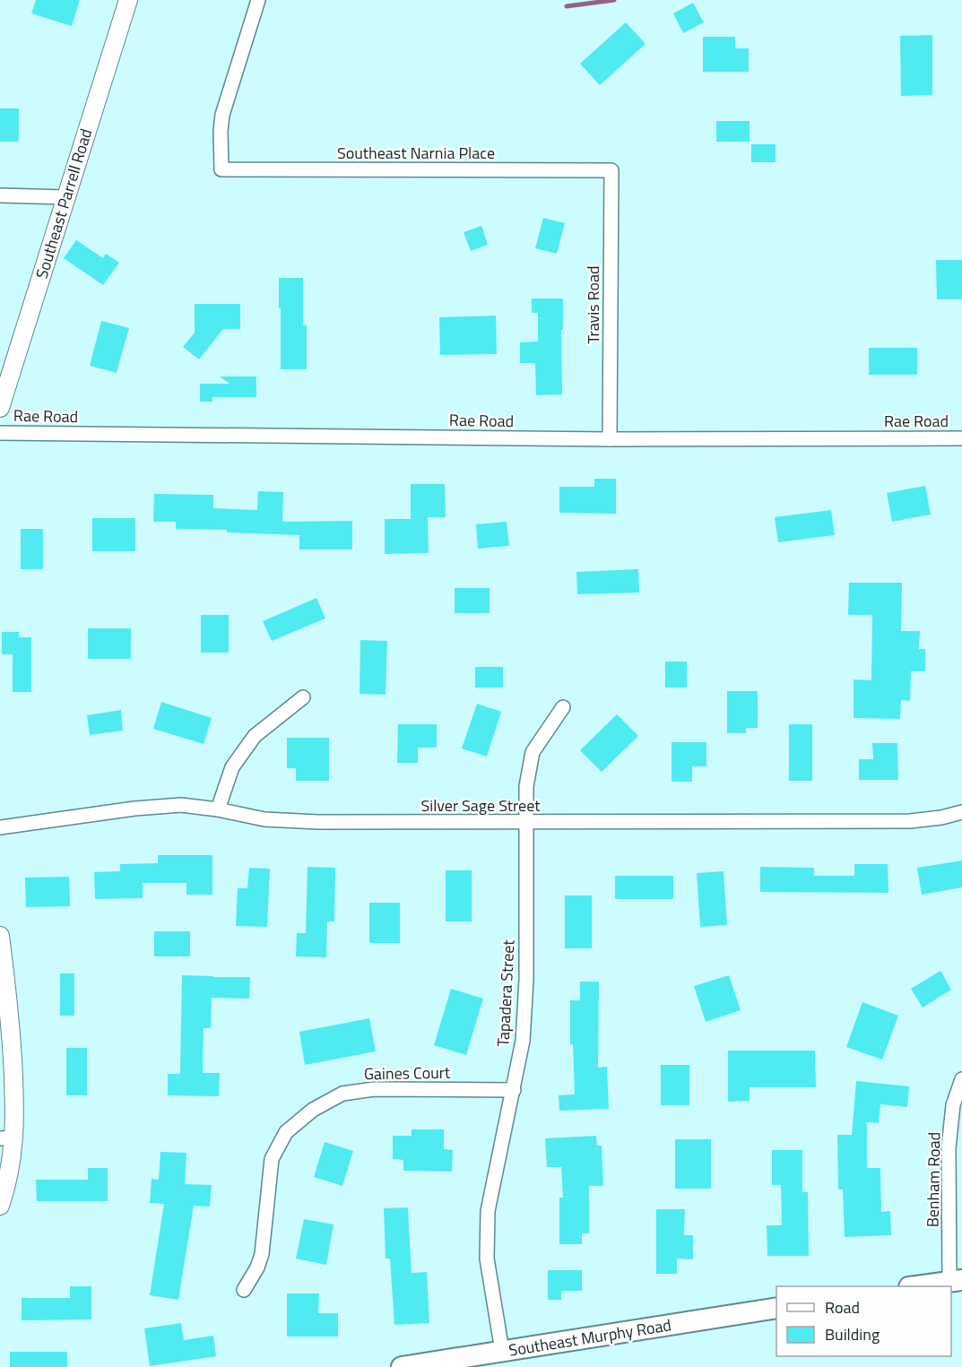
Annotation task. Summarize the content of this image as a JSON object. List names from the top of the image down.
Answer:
{
  "streets": {
    "main road": ["Southeast Murphy Road"],
    "street": [
      "Southeast Narnia Place",
      "Southeast Parrell Road",
      "Travis Road",
      "Rae Road",
      "Silver Sage Street",
      "Tapadera Street",
      "Gaines Court",
      "Benham Road"
    ]
  },
  "crossings": [
    ["Southeast Narnia Place", "Travis Road"],
    ["Travis Road", "Rae Road"],
    ["Silver Sage Street", "Tapadera Street"],
    ["Tapadera Street", "Gaines Court"],
    ["Tapadera Street", "Southeast Murphy Road"]
  ],
  "legend": ["Road", "Building"]
}
